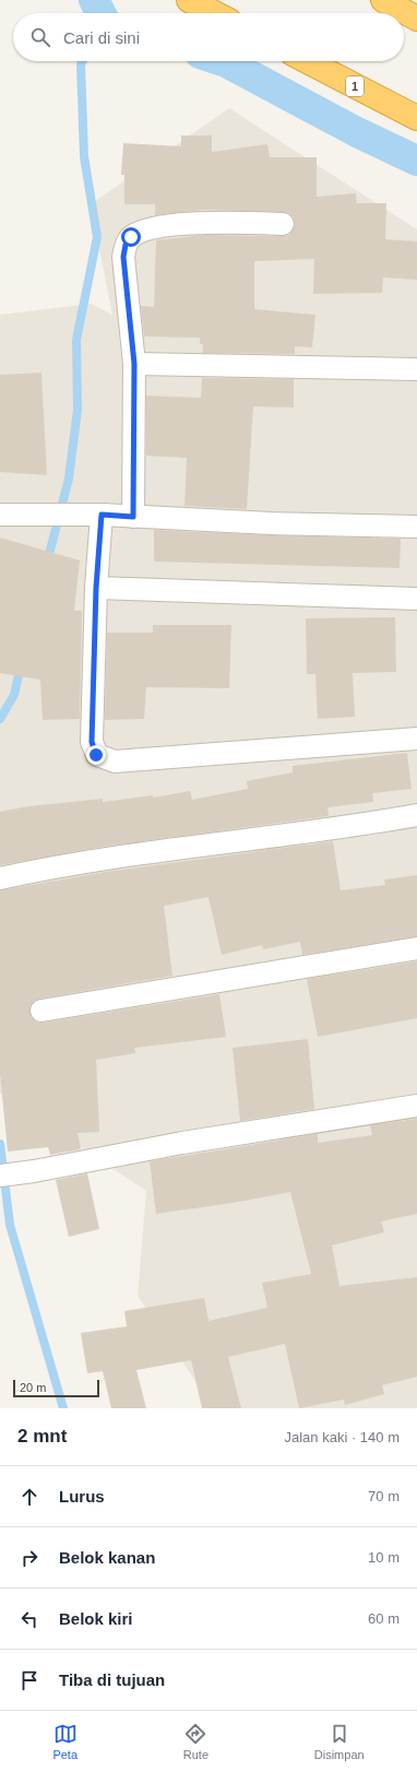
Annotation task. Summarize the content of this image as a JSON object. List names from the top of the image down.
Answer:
{
  "streets": {
    "highway": ["1"]
  },
  "scale_bar": "20 m",
  "page": {
    "search": "Cari di sini",
    "scale": "20 m",
    "heading": ["2 mnt", "Jalan kaki · 140 m"],
    "list": [
      ["Lurus", "70 m"],
      ["Belok kanan", "10 m"],
      ["Belok kiri", "60 m"],
      "Tiba di tujuan"
    ],
    "nav": ["Peta", "Rute", "Disimpan"]
  }
}
